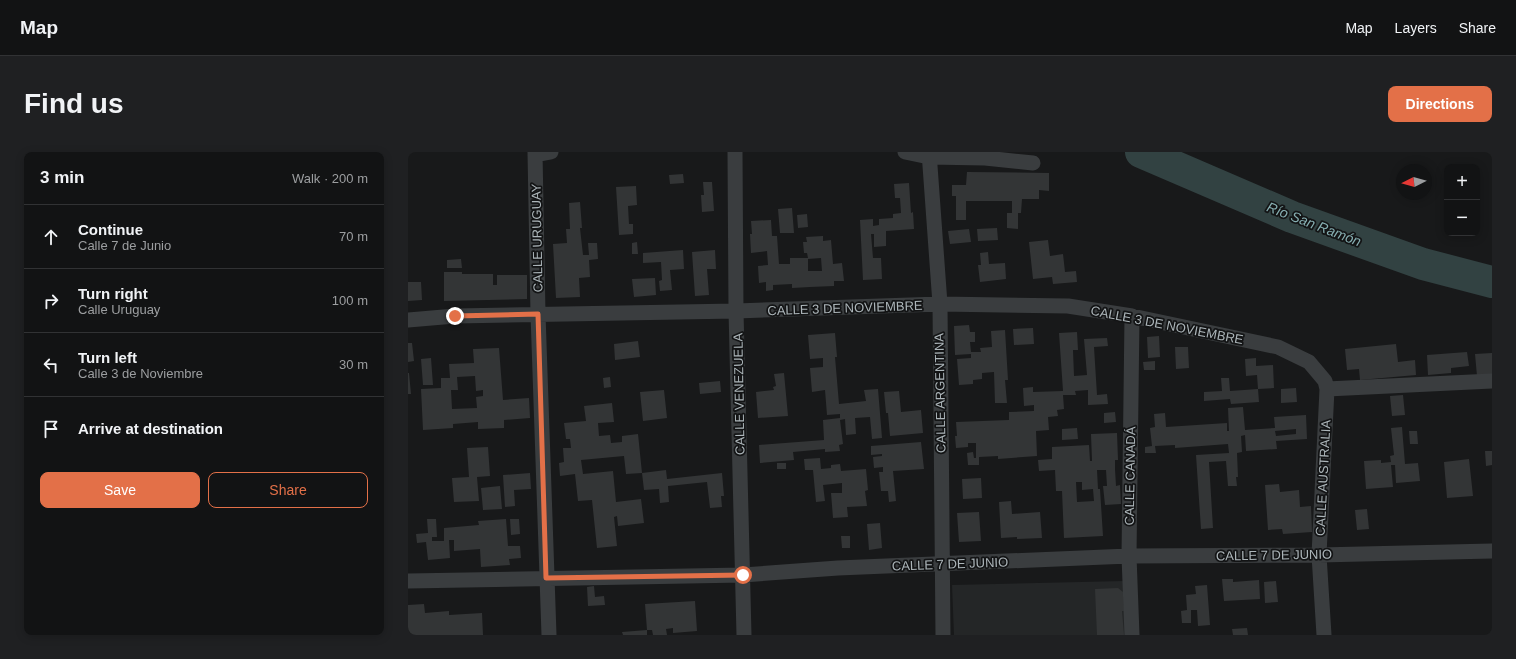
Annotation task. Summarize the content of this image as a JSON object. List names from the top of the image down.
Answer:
{
  "streets": {
    "street": [
      "CALLE URUGUAY",
      "CALLE 3 DE NOVIEMBRE",
      "CALLE ARGENTINA",
      "CALLE VENEZUELA",
      "CALLE CANADÁ",
      "CALLE AUSTRALIA",
      "CALLE 7 DE JUNIO"
    ]
  },
  "crossings": [
    ["CALLE URUGUAY", "CALLE 3 DE NOVIEMBRE"],
    ["CALLE URUGUAY", "CALLE 7 DE JUNIO"],
    ["CALLE 3 DE NOVIEMBRE", "CALLE ARGENTINA"],
    ["CALLE 3 DE NOVIEMBRE", "CALLE VENEZUELA"],
    ["CALLE 3 DE NOVIEMBRE", "CALLE CANADÁ"],
    ["CALLE 3 DE NOVIEMBRE", "CALLE AUSTRALIA"],
    ["CALLE ARGENTINA", "CALLE 7 DE JUNIO"],
    ["CALLE VENEZUELA", "CALLE 7 DE JUNIO"],
    ["CALLE CANADÁ", "CALLE 7 DE JUNIO"],
    ["CALLE AUSTRALIA", "CALLE 7 DE JUNIO"]
  ],
  "water": ["Río San Ramón"],
  "north": "left",
  "page": {
    "header": "Map",
    "nav": ["Map", "Layers", "Share"],
    "buttons": [
      "Directions",
      ["Save", "Share"]
    ],
    "title": "Find us",
    "heading": ["3 min", "Walk · 200 m"],
    "map_buttons": ["+", "−"],
    "list": [
      ["Continue", "Calle 7 de Junio", "70 m"],
      ["Turn right", "Calle Uruguay", "100 m"],
      ["Turn left", "Calle 3 de Noviembre", "30 m"],
      "Arrive at destination"
    ]
  }
}
